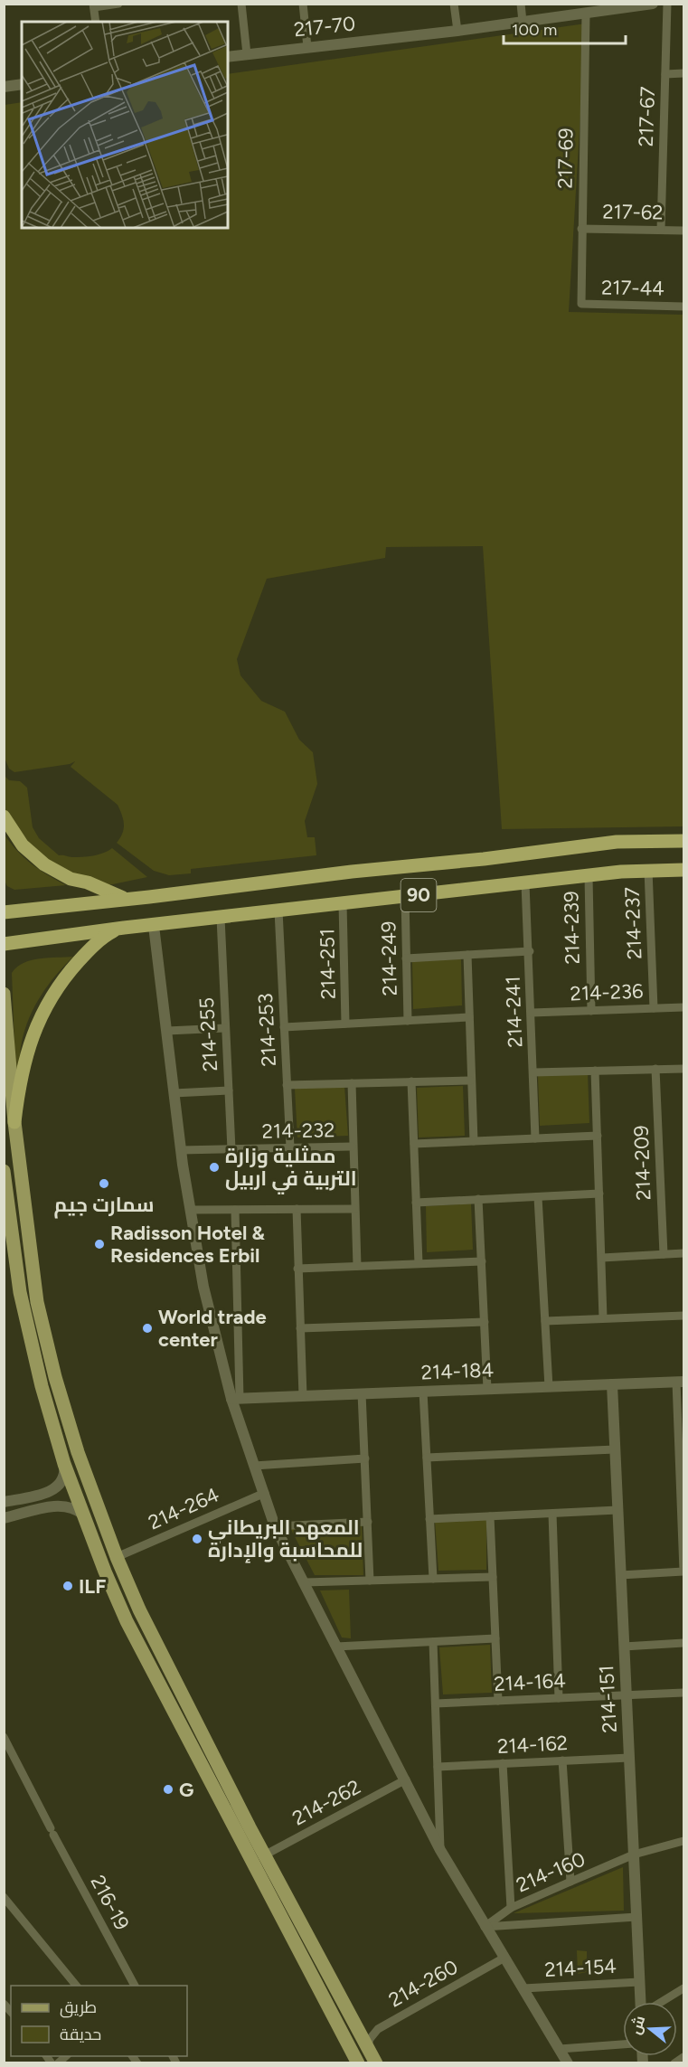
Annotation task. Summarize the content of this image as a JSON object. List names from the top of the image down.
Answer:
{
  "streets": {
    "highway": ["90"],
    "street": [
      "217-70",
      "217-67",
      "217-69",
      "217-62",
      "217-44",
      "214-237",
      "214-239",
      "214-249",
      "214-251",
      "214-236",
      "214-241",
      "214-253",
      "214-255",
      "214-232",
      "214-209",
      "214-184",
      "214-264",
      "214-164",
      "214-151",
      "214-162",
      "214-262",
      "214-160",
      "216-19",
      "214-154",
      "214-260"
    ]
  },
  "crossings": [
    ["217-70", "217-69"],
    ["217-67", "217-62"],
    ["217-69", "217-62"],
    ["217-69", "217-44"],
    ["90", "214-237"],
    ["90", "214-239"],
    ["90", "214-249"],
    ["90", "214-251"],
    ["90", "214-241"],
    ["90", "214-253"],
    ["90", "214-255"],
    ["214-237", "214-236"],
    ["214-239", "214-236"],
    ["214-236", "214-241"],
    ["214-253", "214-232"],
    ["214-255", "214-232"],
    ["214-184", "214-151"],
    ["214-164", "214-151"],
    ["214-151", "214-162"],
    ["214-151", "214-160"],
    ["214-151", "214-154"]
  ],
  "places": [
    "ممثلية وزارة التربية في اربيل",
    "سمارت جیم",
    "Radisson Hotel & Residences Erbil",
    "World trade center",
    "المعهد البريطاني للمحاسبة والإدارة",
    "ILF",
    "G"
  ],
  "legend": ["طريق", "حديقة"],
  "scale_bar": "100 m",
  "north": "left"
}
